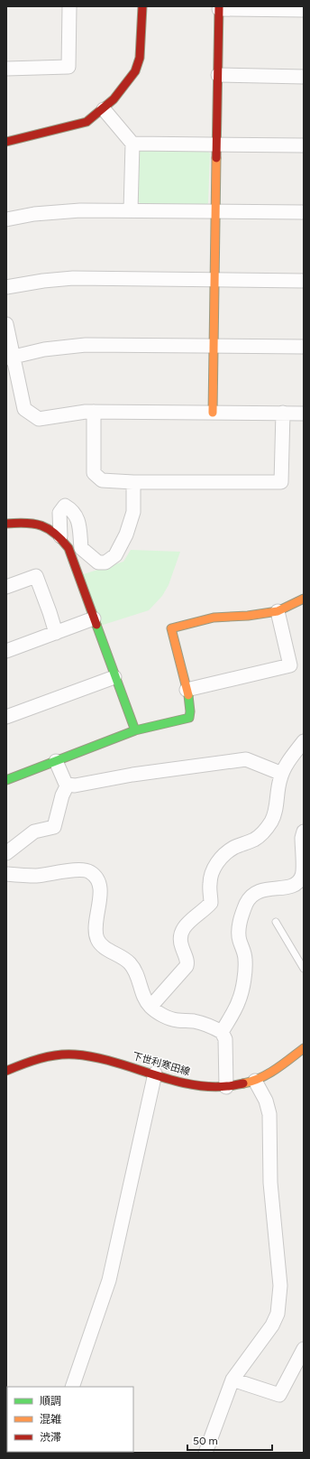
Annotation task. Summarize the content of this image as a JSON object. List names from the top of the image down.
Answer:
{
  "streets": {
    "street": ["下世利寒田線"]
  },
  "legend": ["順調", "混雑", "渋滞"],
  "scale_bar": "50 m"
}
